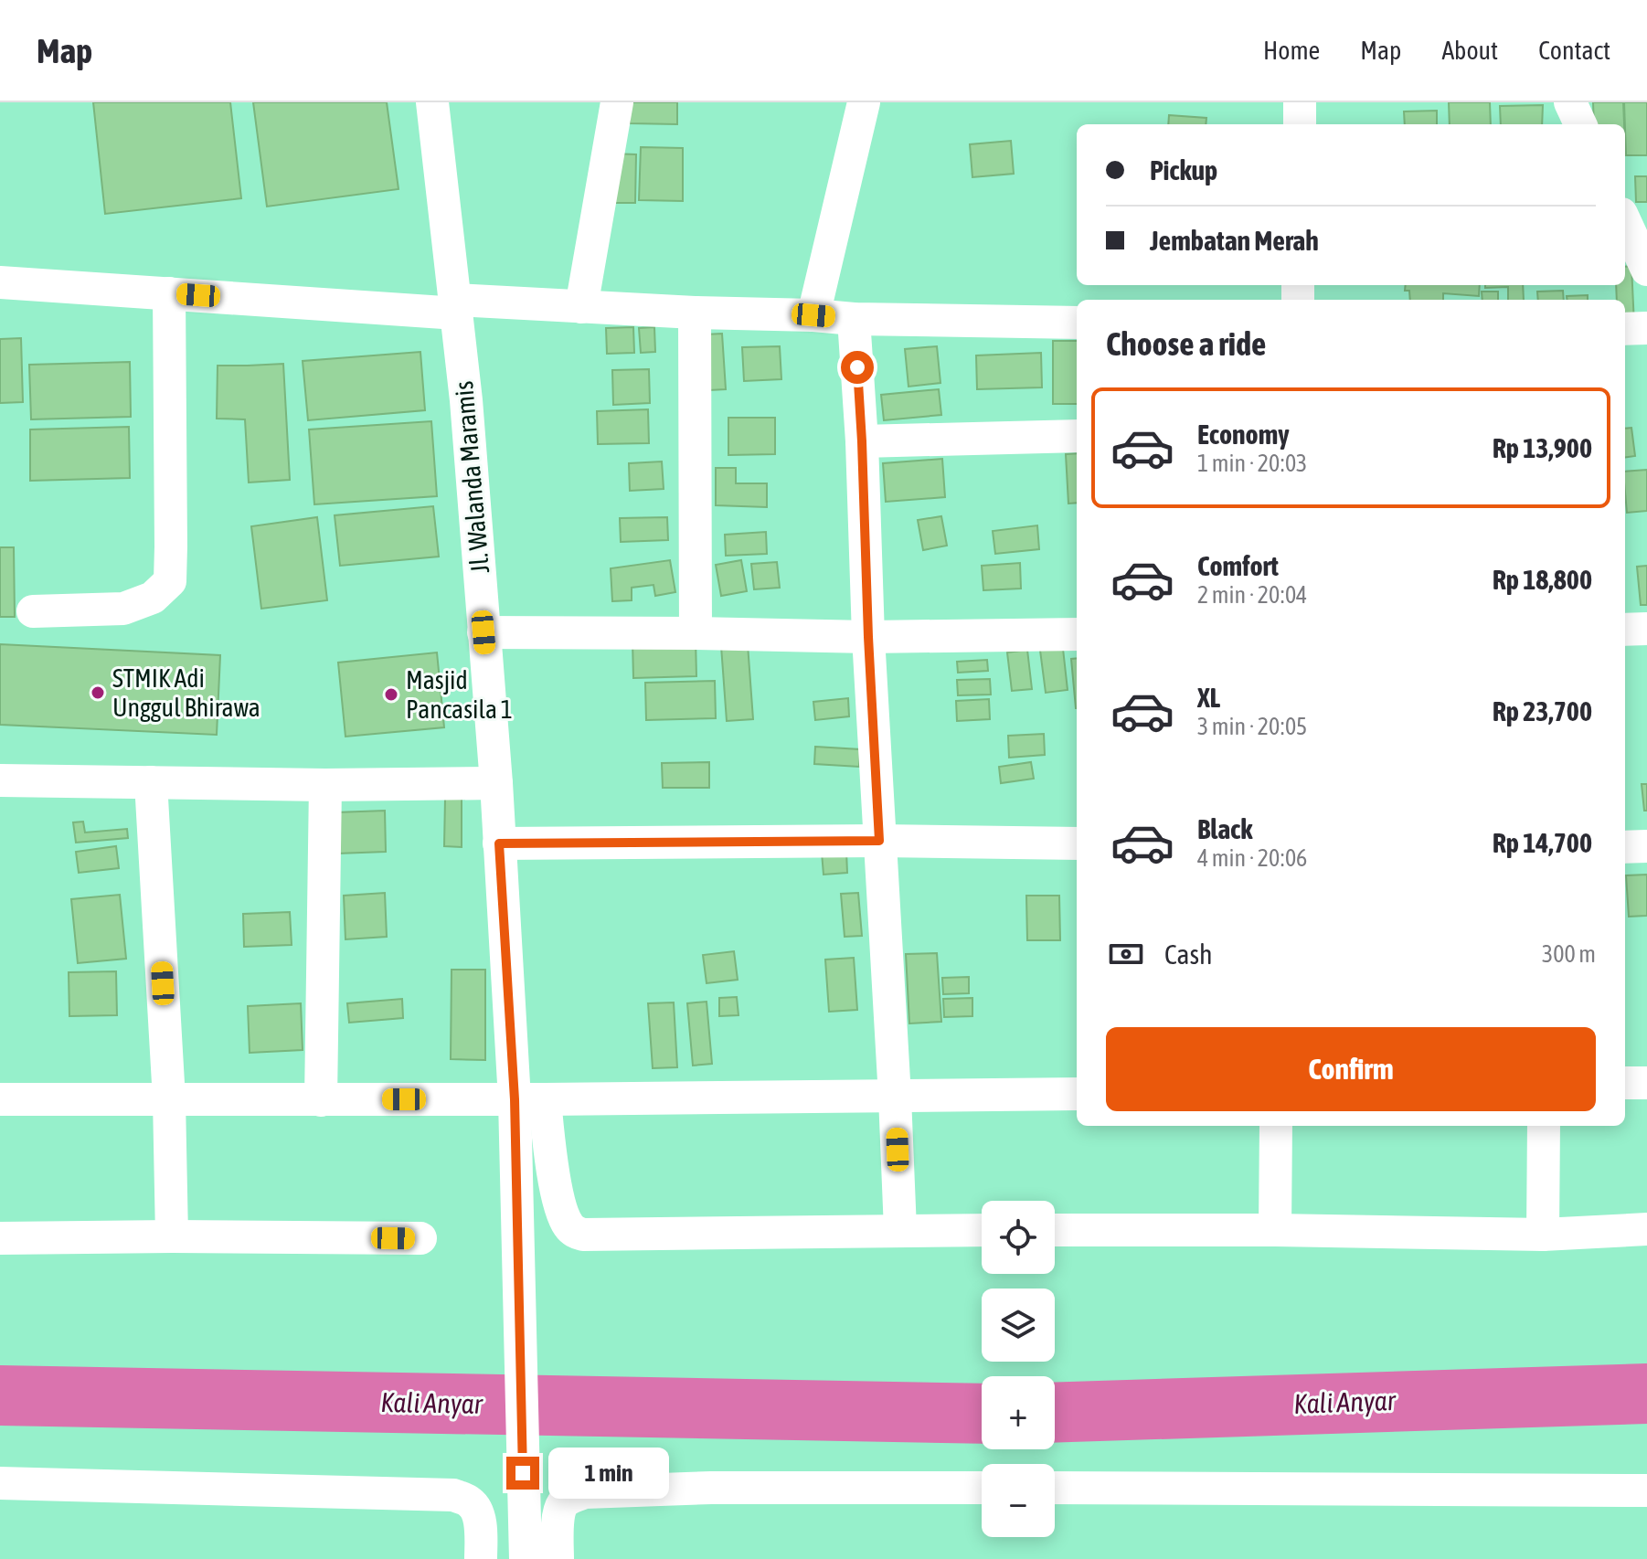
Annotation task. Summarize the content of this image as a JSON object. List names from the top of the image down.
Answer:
{
  "streets": {
    "street": ["Jl. Walanda Maramis"]
  },
  "water": ["Kali Anyar"],
  "places": ["STMIK Adi Unggul Bhirawa", "Masjid Pancasila 1"],
  "page": {
    "header": "Map",
    "nav": [
      "Home",
      "Map",
      "About",
      "Contact"
    ],
    "banner": ["Pickup", "Jembatan Merah"],
    "heading": "Choose a ride",
    "list": [
      {
        "name": "Economy",
        "note": "1 min · 20:03",
        "value": "Rp 13,900"
      },
      {
        "name": "Comfort",
        "note": "2 min · 20:04",
        "value": "Rp 18,800"
      },
      {
        "name": "XL",
        "note": "3 min · 20:05",
        "value": "Rp 23,700"
      },
      {
        "name": "Black",
        "note": "4 min · 20:06",
        "value": "Rp 14,700"
      }
    ],
    "pay": ["Cash", "300 m"],
    "buttons": "Confirm",
    "map_buttons": ["+", "−"],
    "bubble": "1 min"
  }
}
